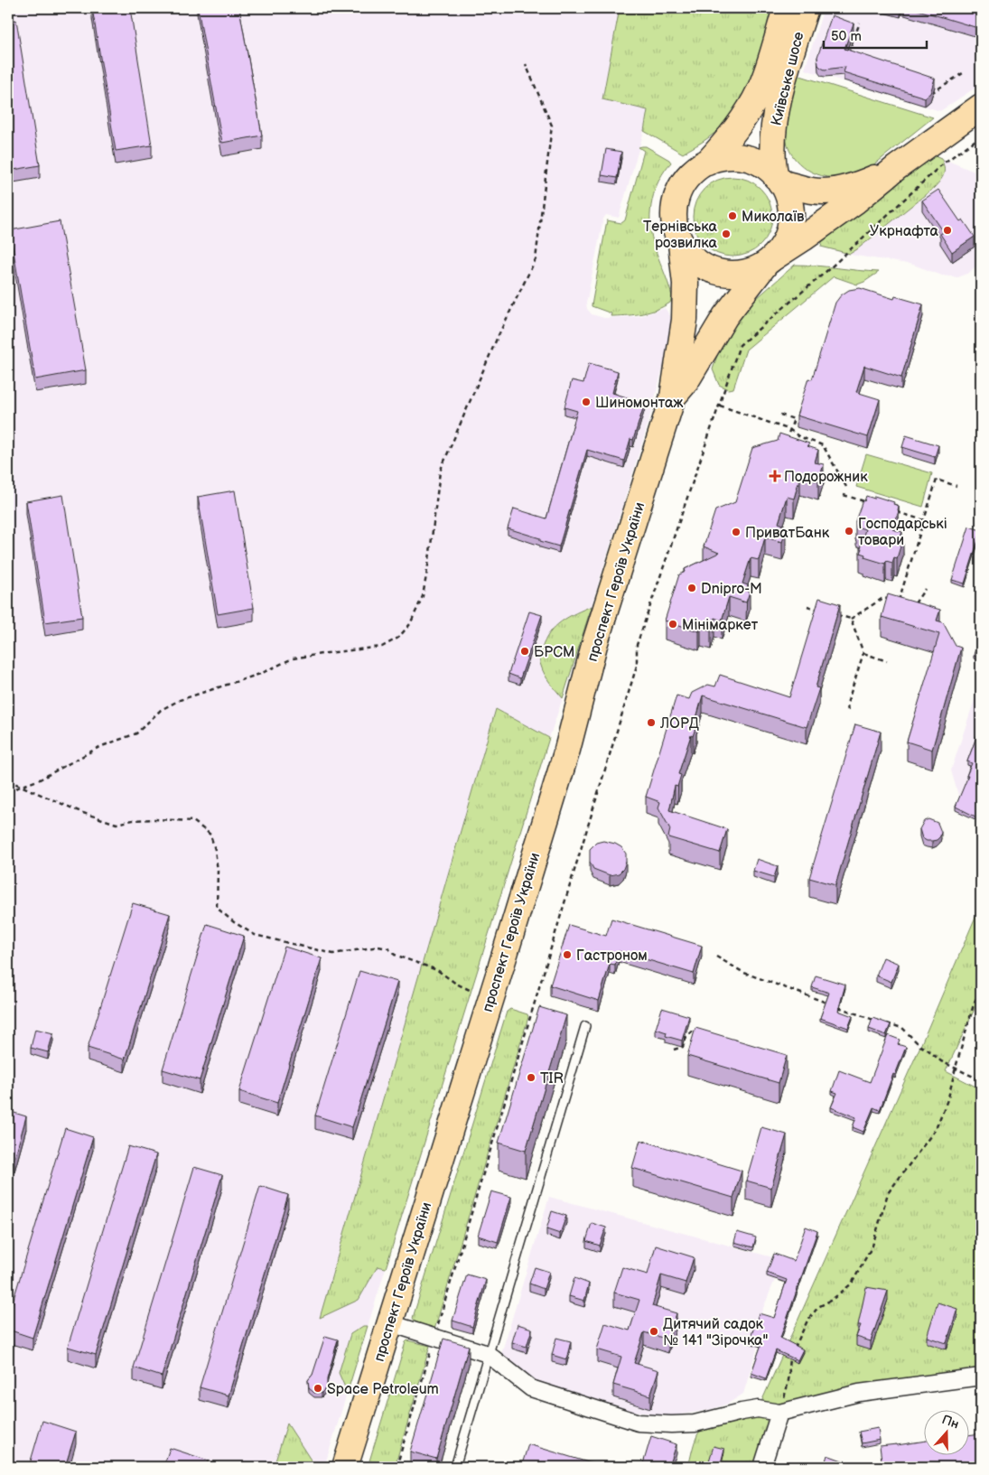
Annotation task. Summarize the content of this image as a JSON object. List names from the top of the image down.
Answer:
{
  "streets": {
    "main road": ["Київське шосе", "проспект Героїв України"]
  },
  "crossings": [
    ["Київське шосе", "проспект Героїв України"]
  ],
  "places": {
    "other": [
      "Миколаїв",
      "Укрнафта",
      "Тернівська розвилка",
      "Шиномонтаж",
      "Господарські товари",
      "ПриватБанк",
      "Dnipro-M",
      "Мінімаркет",
      "БРСМ",
      "ЛОРД",
      "Гастроном",
      "TIR",
      "Дитячий садок № 141 \"Зірочка\"",
      "Space Petroleum"
    ],
    "health": ["Подорожник"]
  },
  "scale_bar": "50 m",
  "north": "top"
}
